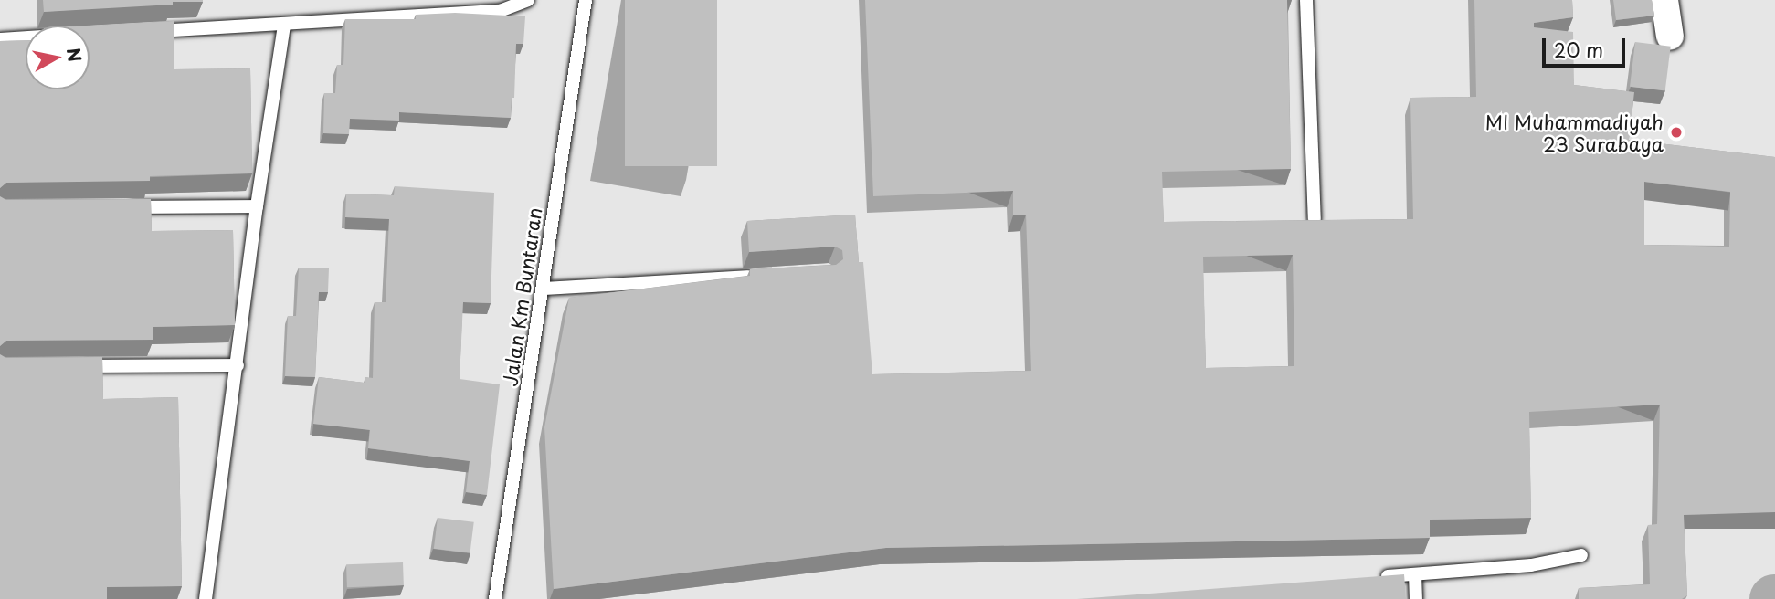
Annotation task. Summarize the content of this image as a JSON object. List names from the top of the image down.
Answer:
{
  "streets": {
    "lane": ["Jalan Km Buntaran"]
  },
  "places": ["MI Muhammadiyah 23 Surabaya"],
  "scale_bar": "20 m",
  "north": "right"
}
